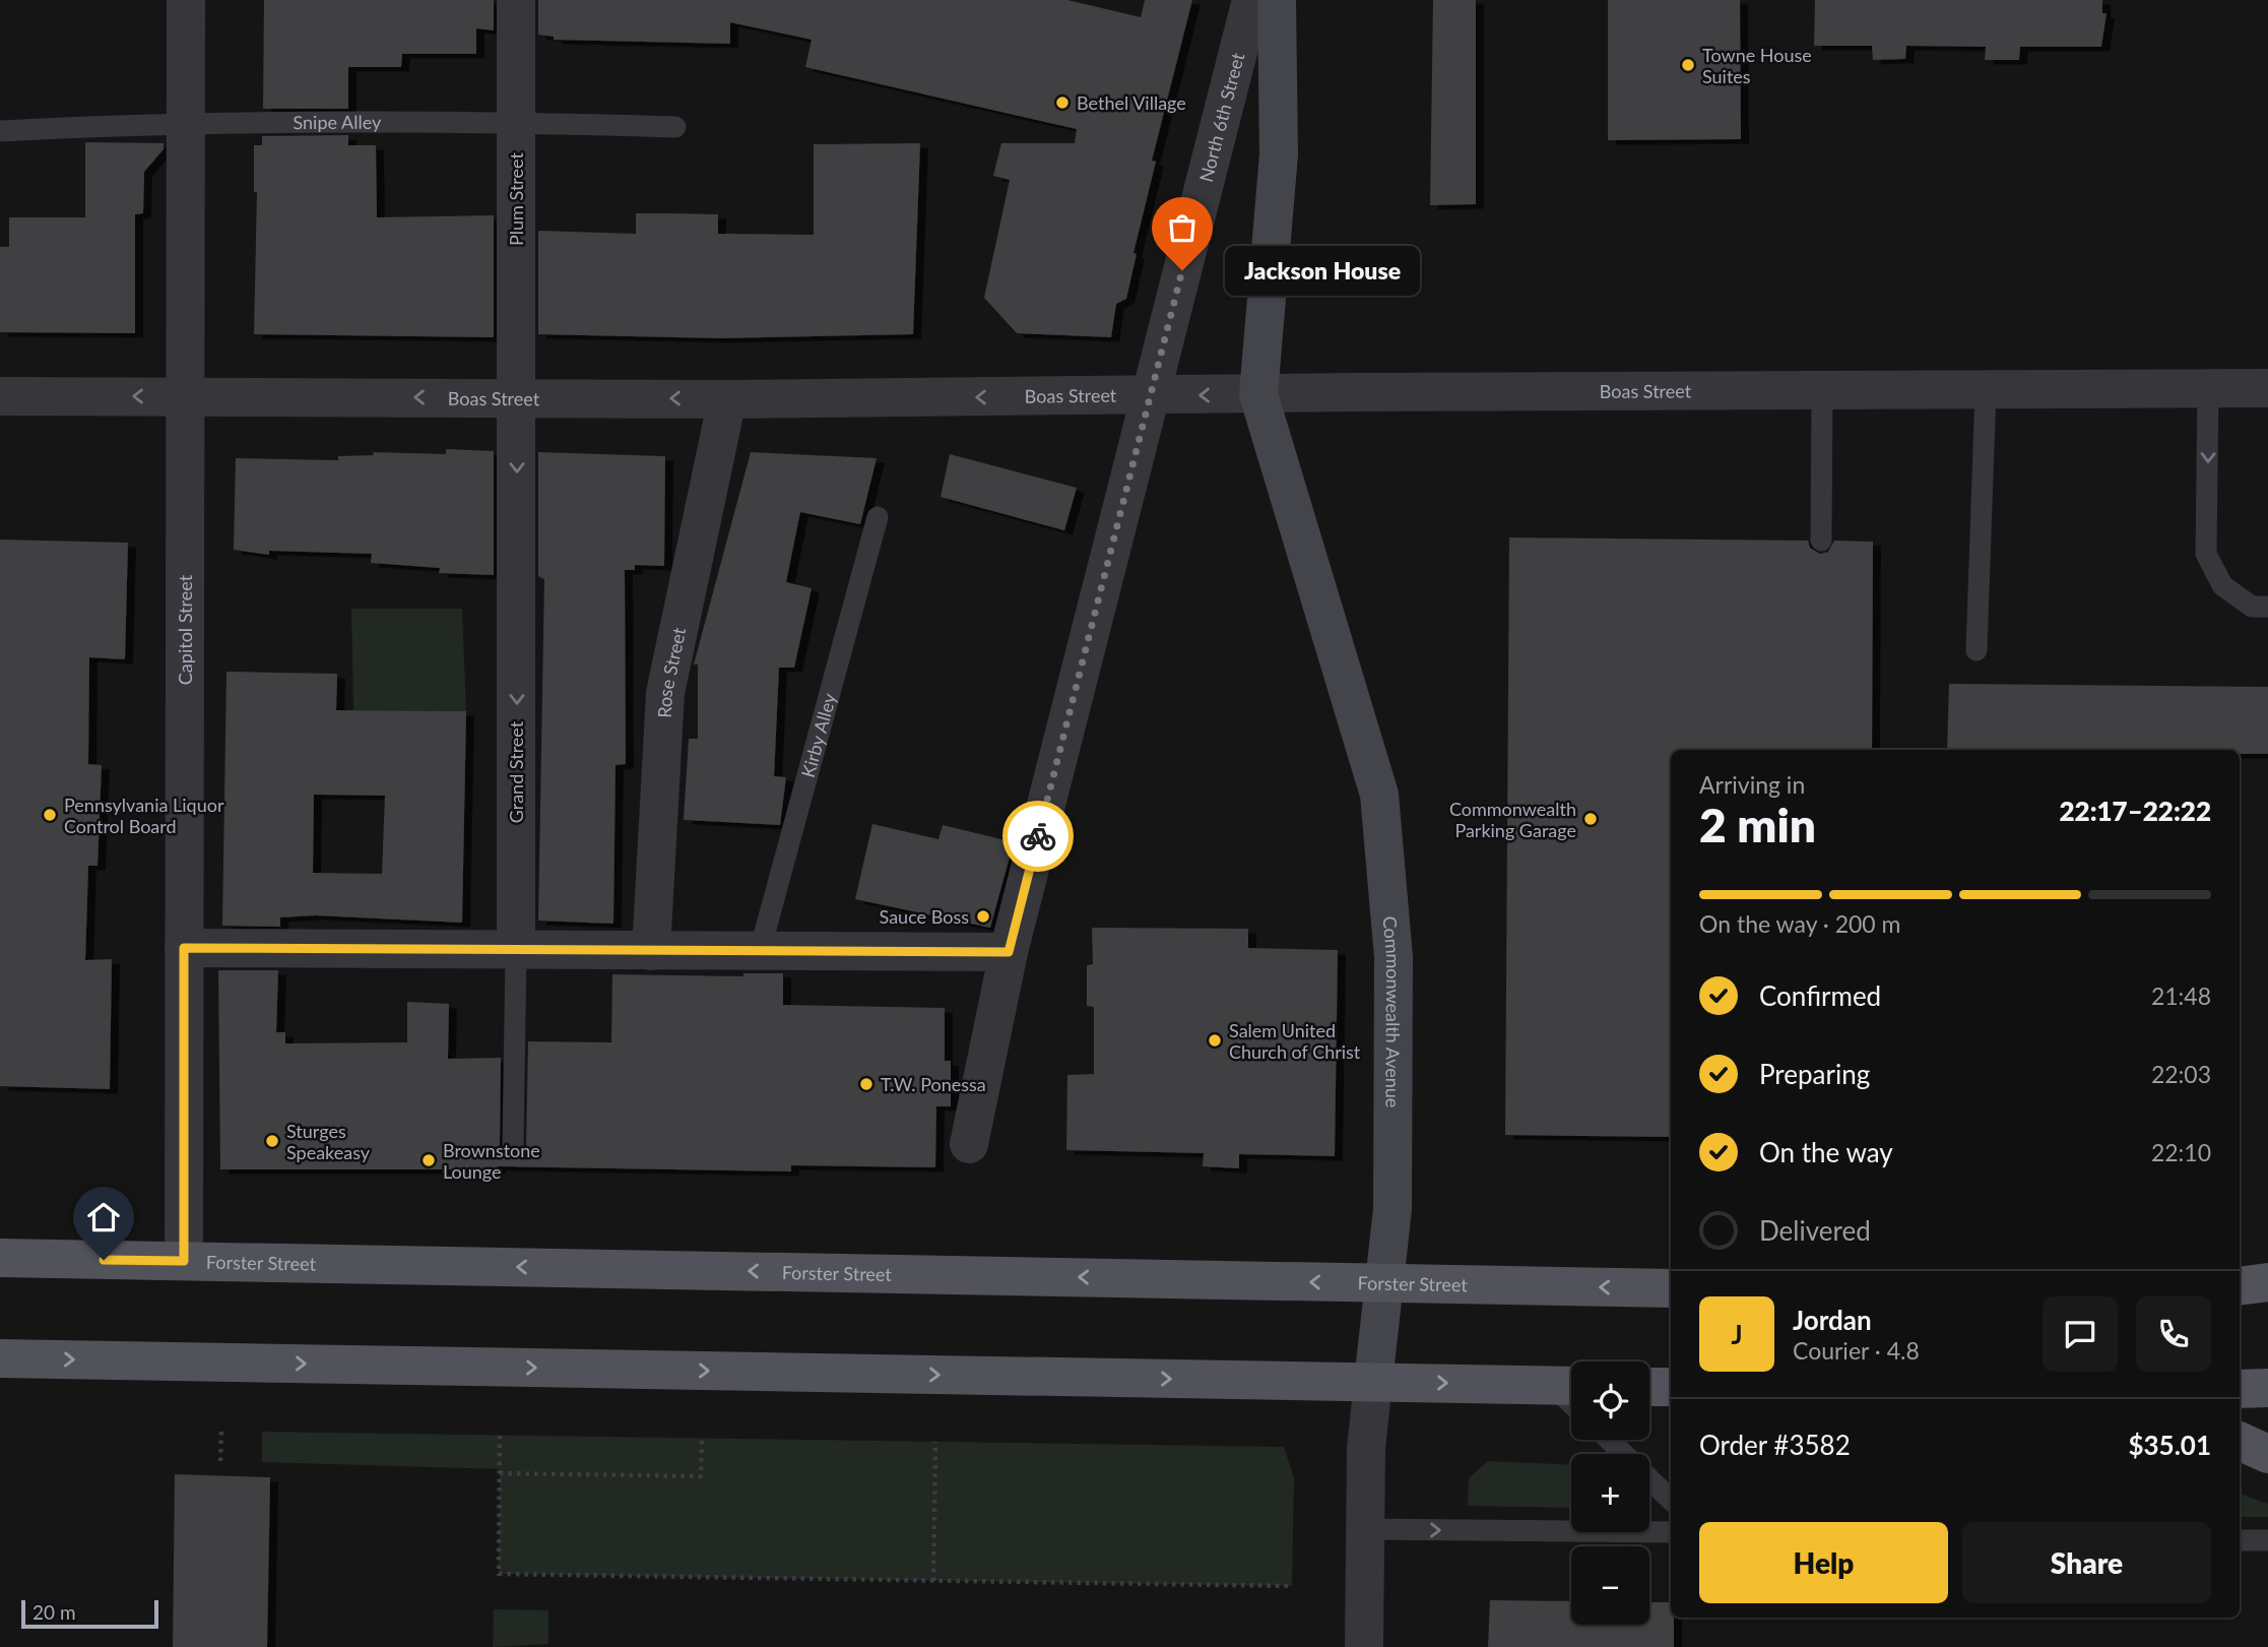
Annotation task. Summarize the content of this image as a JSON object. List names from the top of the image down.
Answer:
{
  "streets": {
    "main road": ["Commonwealth Avenue", "Forster Street"],
    "street": [
      "North 6th Street",
      "Plum Street",
      "Boas Street",
      "Capitol Street",
      "Rose Street",
      "Grand Street"
    ],
    "lane": ["Snipe Alley", "Kirby Alley"]
  },
  "crossings": [
    ["North 6th Street", "Boas Street"],
    ["Snipe Alley", "Plum Street"],
    ["Snipe Alley", "Capitol Street"],
    ["Plum Street", "Boas Street"],
    ["Plum Street", "Grand Street"],
    ["Boas Street", "Capitol Street"],
    ["Boas Street", "Rose Street"],
    ["Boas Street", "Grand Street"],
    ["Boas Street", "Commonwealth Avenue"],
    ["Capitol Street", "Forster Street"],
    ["Commonwealth Avenue", "Forster Street"]
  ],
  "one_way": ["Boas Street", "Grand Street"],
  "places": [
    "Towne House Suites",
    "Bethel Village",
    "Jackson House",
    "Pennsylvania Liquor Control Board",
    "Commonwealth Parking Garage",
    "Sauce Boss",
    "Salem United Church of Christ",
    "T.W. Ponessa",
    "Sturges Speakeasy",
    "Brownstone Lounge"
  ],
  "scale_bar": "20 m",
  "page": {
    "bubble": "Jackson House",
    "heading": ["2 min", "Arriving in", "22:17–22:22"],
    "panel": [
      "Jordan",
      "Courier · 4.8",
      "Order #3582",
      "$35.01"
    ],
    "bar": "On the way · 200 m",
    "list": [
      ["Confirmed", "21:48"],
      ["Preparing", "22:03"],
      ["On the way", "22:10"],
      "Delivered"
    ],
    "round": "J",
    "map_buttons": ["+", "−"],
    "buttons": ["Help", "Share"],
    "scale": "20 m"
  }
}
